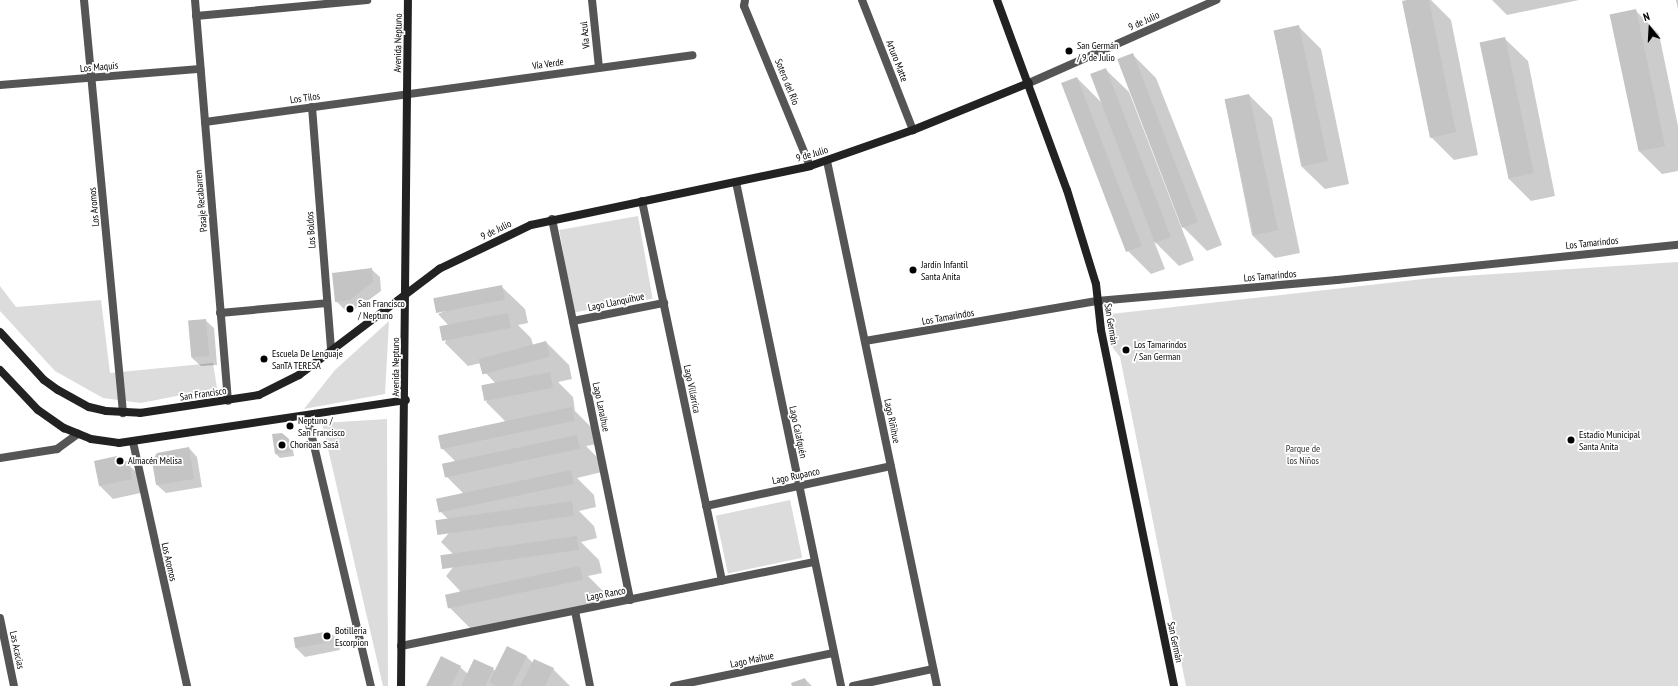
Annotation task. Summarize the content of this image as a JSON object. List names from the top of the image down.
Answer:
{
  "streets": {
    "main road": [
      "9 de Julio",
      "Avenida Neptuno",
      "San Germán",
      "San Francisco"
    ],
    "street": [
      "Vía Azul",
      "Arturo Matte",
      "Vía Verde",
      "Los Maquis",
      "Sotero del Río",
      "Los Tilos",
      "Pasaje Recabarren",
      "Los Aromos",
      "Los Boldos",
      "Los Tamarindos",
      "Lago Llanquihue",
      "Lago Villarrica",
      "Lago Lanalhue",
      "Lago Riñihue",
      "Lago Calafquén",
      "Lago Rupanco",
      "Lago Ranco",
      "Las Acacias",
      "Lago Maihue"
    ]
  },
  "crossings": [
    ["9 de Julio", "Avenida Neptuno"],
    ["9 de Julio", "Arturo Matte"],
    ["9 de Julio", "Sotero del Río"],
    ["9 de Julio", "San Germán"],
    ["9 de Julio", "Lago Villarrica"],
    ["9 de Julio", "San Francisco"],
    ["9 de Julio", "Lago Lanalhue"],
    ["9 de Julio", "Lago Riñihue"],
    ["9 de Julio", "Lago Calafquén"],
    ["Vía Azul", "Vía Verde"],
    ["Avenida Neptuno", "Vía Verde"],
    ["Avenida Neptuno", "Los Tilos"],
    ["Avenida Neptuno", "San Francisco"],
    ["Avenida Neptuno", "Lago Ranco"],
    ["Vía Verde", "Los Tilos"],
    ["Los Maquis", "Pasaje Recabarren"],
    ["Los Maquis", "Los Aromos"],
    ["Los Tilos", "Pasaje Recabarren"],
    ["Los Tilos", "Los Boldos"],
    ["Pasaje Recabarren", "San Francisco"],
    ["Los Aromos", "San Francisco"],
    ["Los Boldos", "San Francisco"],
    ["Los Tamarindos", "San Germán"],
    ["Los Tamarindos", "Lago Riñihue"],
    ["Lago Llanquihue", "Lago Villarrica"],
    ["Lago Llanquihue", "Lago Lanalhue"],
    ["Lago Villarrica", "Lago Rupanco"],
    ["Lago Villarrica", "Lago Ranco"],
    ["Lago Lanalhue", "Lago Ranco"],
    ["Lago Riñihue", "Lago Rupanco"],
    ["Lago Calafquén", "Lago Rupanco"],
    ["Lago Calafquén", "Lago Ranco"],
    ["Lago Calafquén", "Lago Maihue"]
  ],
  "parks": ["Parque de los Niños"],
  "places": [
    "San Germán / 9 de Julio",
    "Jardín Infantil Santa Anita",
    "San Francisco / Neptuno",
    "Los Tamarindos / San German",
    "Escuela De Lenguaje SanTA TERESA",
    "Neptuno / San Francisco",
    "Estadio Municipal Santa Anita",
    "Chorioan Sasá",
    "Almacén Melisa",
    "Botilleria Escorpion"
  ],
  "north": "top"
}
